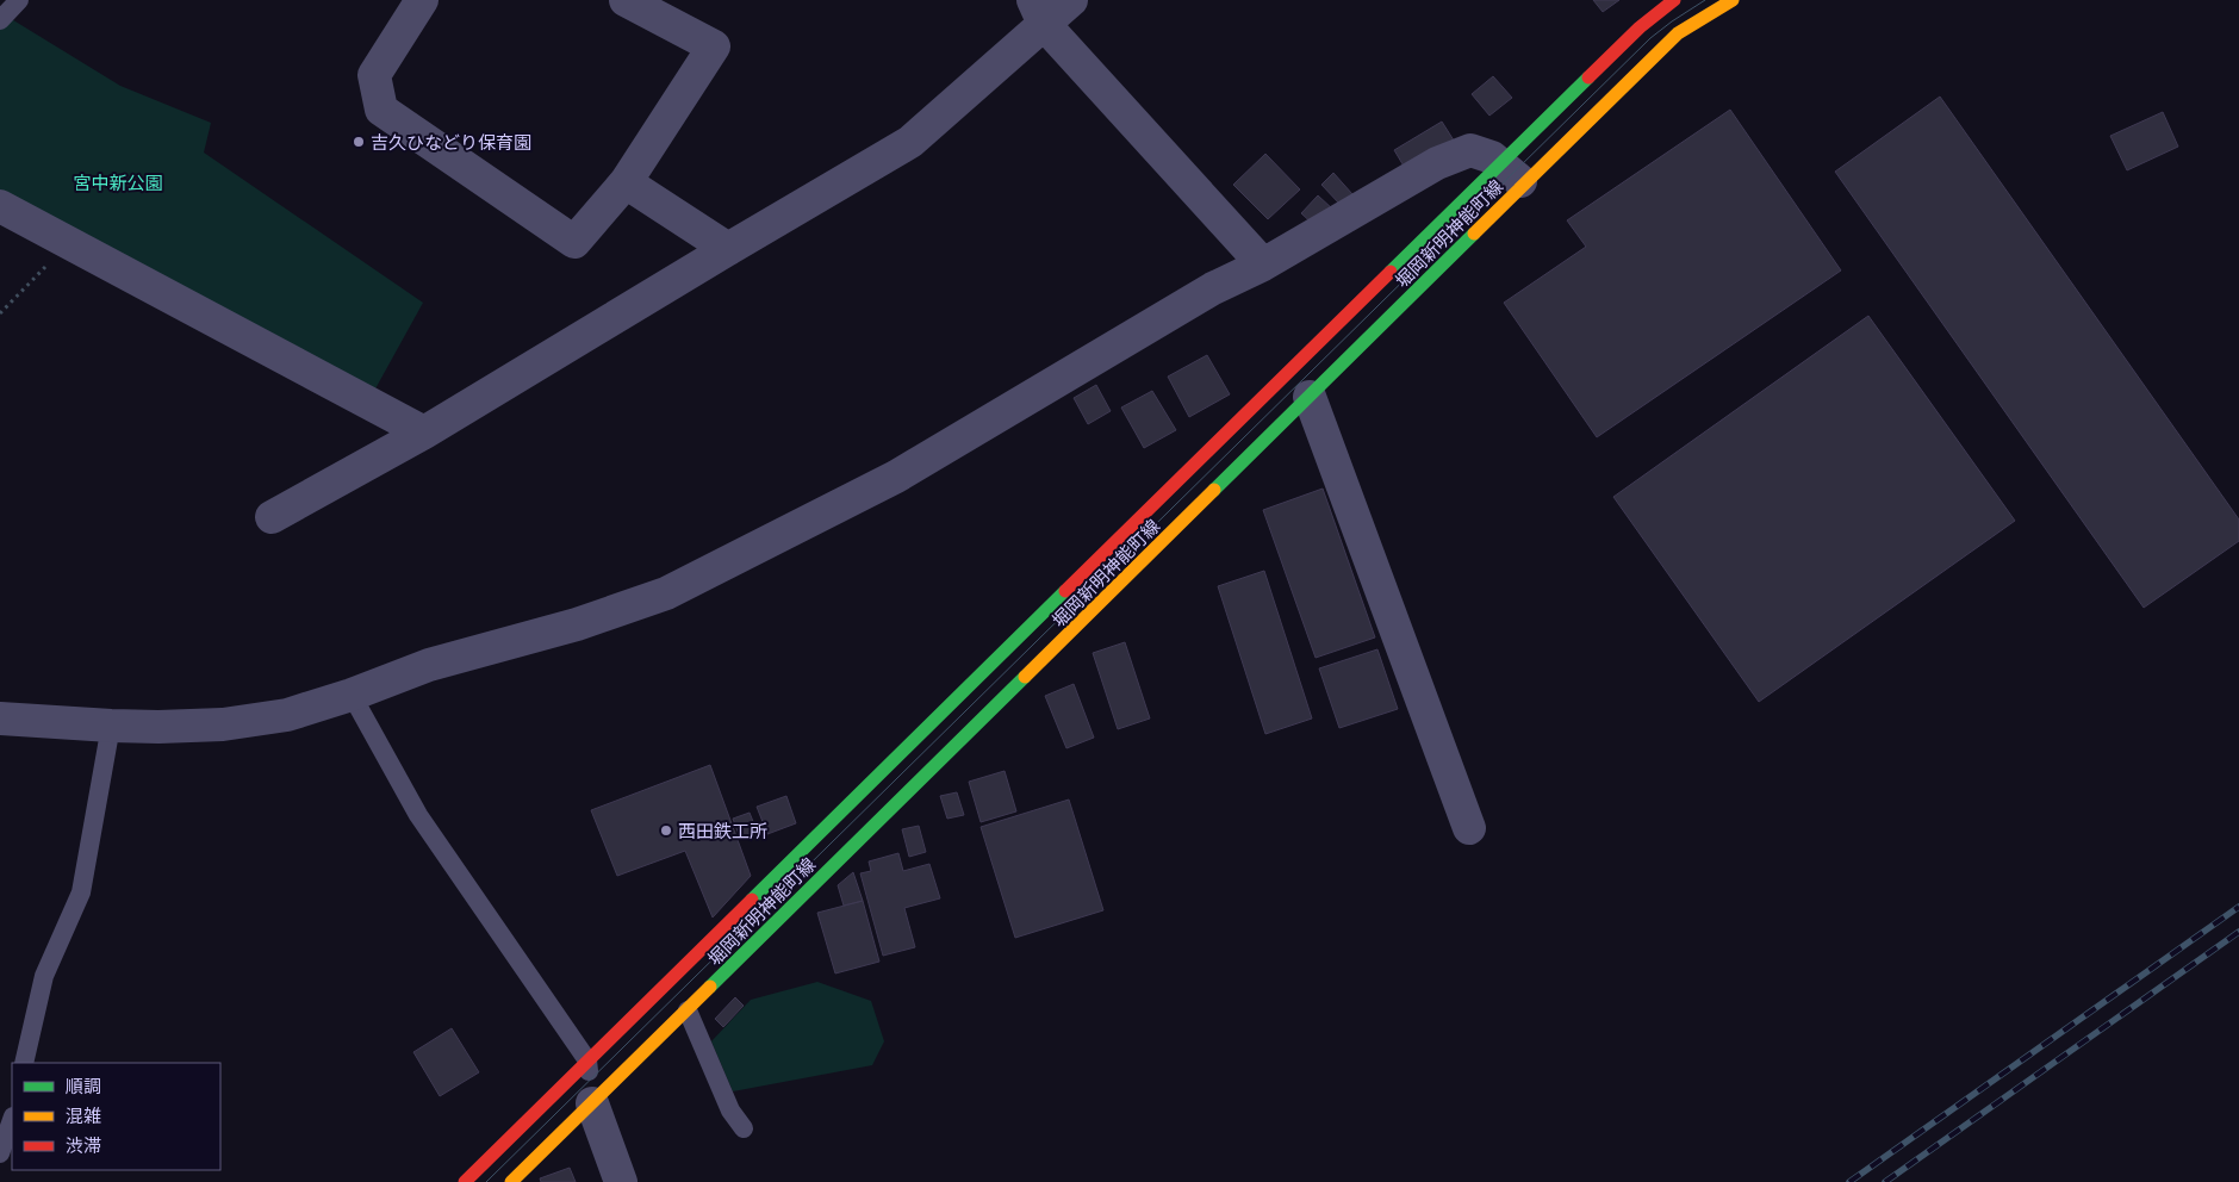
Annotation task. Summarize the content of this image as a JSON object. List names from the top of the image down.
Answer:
{
  "streets": {
    "main road": ["堀岡新明神能町線"]
  },
  "parks": ["宮中新公園"],
  "places": ["吉久ひなどり保育園", "西田鉄工所"],
  "legend": ["順調", "混雑", "渋滞"]
}
